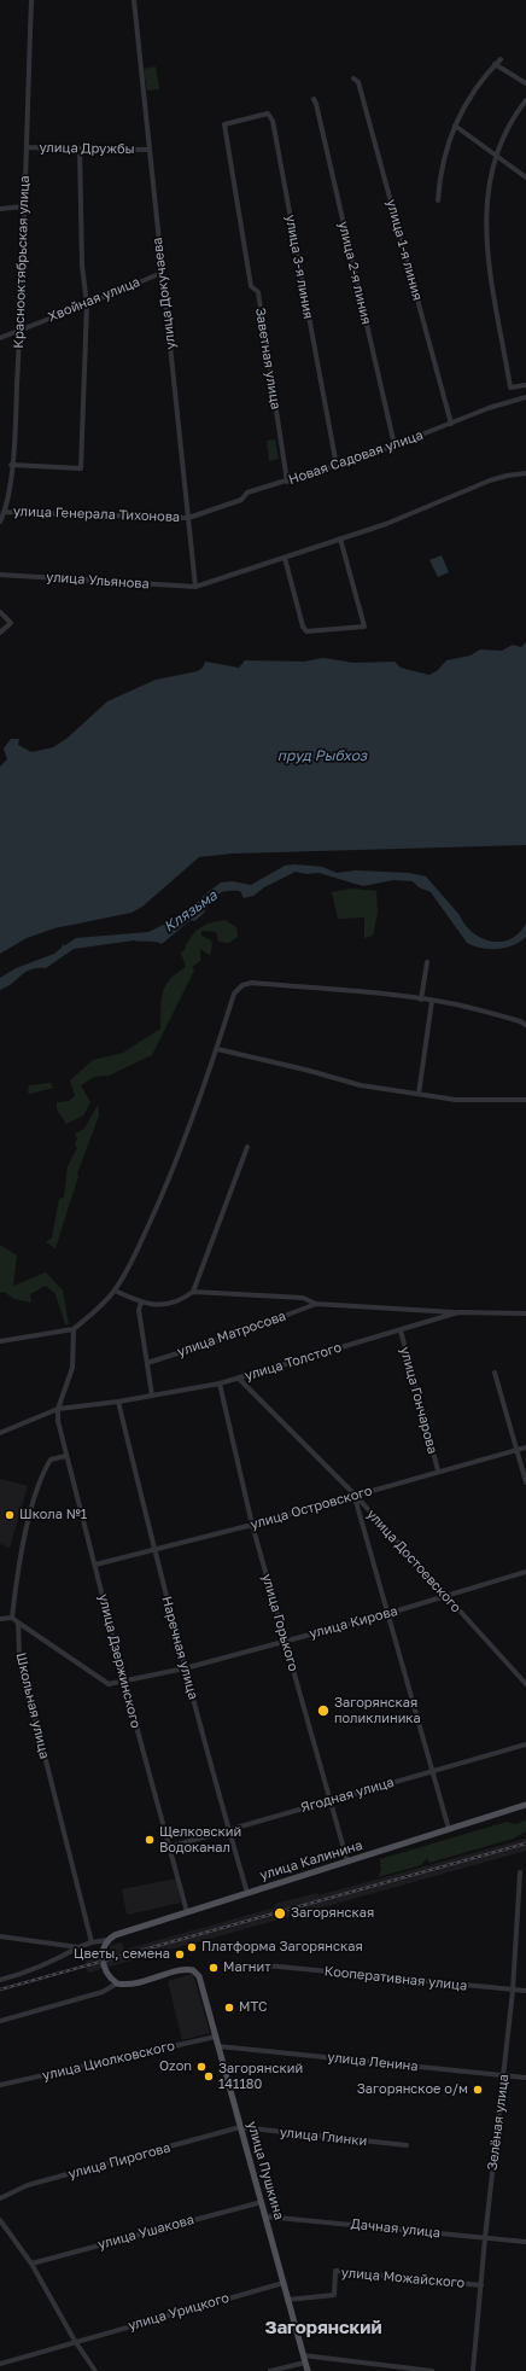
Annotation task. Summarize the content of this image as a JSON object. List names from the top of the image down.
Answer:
{
  "streets": {
    "main road": ["улица Калинина", "улица Пушкина"],
    "street": [
      "улица Дружбы",
      "улица 1-я линия",
      "Краснооктябрьская улица",
      "улица 3-я линия",
      "улица 2-я линия",
      "улица Докучаева",
      "Хвойная улица",
      "Заветная улица",
      "Новая Садовая улица",
      "улица Генерала Тихонова",
      "улица Ульянова",
      "улица Матросова",
      "улица Толстого",
      "улица Гончарова",
      "улица Островского",
      "улица Достоевского",
      "улица Горького",
      "улица Кирова",
      "Наречная улица",
      "улица Дзержинского",
      "Школьная улица",
      "Ягодная улица",
      "Кооперативная улица",
      "улица Циолковского",
      "улица Ленина",
      "Зелёная улица",
      "улица Глинки",
      "улица Пирогова",
      "Дачная улица",
      "улица Ушакова",
      "улица Можайского",
      "улица Урицкого"
    ]
  },
  "crossings": [
    ["улица Дружбы", "Краснооктябрьская улица"],
    ["улица Дружбы", "улица Докучаева"],
    ["улица 1-я линия", "Новая Садовая улица"],
    ["Краснооктябрьская улица", "Хвойная улица"],
    ["Краснооктябрьская улица", "улица Генерала Тихонова"],
    ["улица 3-я линия", "Заветная улица"],
    ["улица 3-я линия", "Новая Садовая улица"],
    ["улица 2-я линия", "Новая Садовая улица"],
    ["улица Докучаева", "Хвойная улица"],
    ["улица Докучаева", "Новая Садовая улица"],
    ["улица Докучаева", "улица Генерала Тихонова"],
    ["улица Докучаева", "улица Ульянова"],
    ["Заветная улица", "Новая Садовая улица"],
    ["Новая Садовая улица", "улица Генерала Тихонова"],
    ["улица Толстого", "улица Гончарова"],
    ["улица Толстого", "улица Достоевского"],
    ["улица Толстого", "улица Горького"],
    ["улица Толстого", "Наречная улица"],
    ["улица Толстого", "улица Дзержинского"],
    ["улица Гончарова", "улица Островского"],
    ["улица Островского", "улица Достоевского"],
    ["улица Островского", "улица Горького"],
    ["улица Островского", "Наречная улица"],
    ["улица Островского", "улица Дзержинского"],
    ["улица Достоевского", "улица Кирова"],
    ["улица Горького", "улица Кирова"],
    ["улица Горького", "Ягодная улица"],
    ["улица Горького", "улица Калинина"],
    ["улица Кирова", "Наречная улица"],
    ["улица Кирова", "улица Дзержинского"],
    ["улица Кирова", "Школьная улица"],
    ["Наречная улица", "Ягодная улица"],
    ["Наречная улица", "улица Калинина"],
    ["улица Дзержинского", "Ягодная улица"],
    ["улица Дзержинского", "улица Калинина"],
    ["Кооперативная улица", "Зелёная улица"],
    ["улица Циолковского", "улица Пушкина"],
    ["улица Ленина", "Зелёная улица"],
    ["улица Ленина", "улица Пушкина"],
    ["Зелёная улица", "Дачная улица"],
    ["Зелёная улица", "улица Можайского"],
    ["улица Глинки", "улица Пирогова"],
    ["улица Глинки", "улица Пушкина"],
    ["улица Пирогова", "улица Пушкина"],
    ["улица Пушкина", "Дачная улица"],
    ["улица Пушкина", "улица Ушакова"],
    ["улица Пушкина", "улица Можайского"],
    ["улица Пушкина", "улица Урицкого"]
  ],
  "districts": ["Загорянский"],
  "water": ["пруд Рыбхоз", "Клязьма"],
  "places": [
    "Школа №1",
    "Загорянская поликлиника",
    "Щелковский Водоканал",
    "Загорянская",
    "Платформа Загорянская",
    "Цветы, семена",
    "Магнит",
    "МТС",
    "Ozon",
    "Загорянский 141180",
    "Загорянское о/м"
  ]
}
